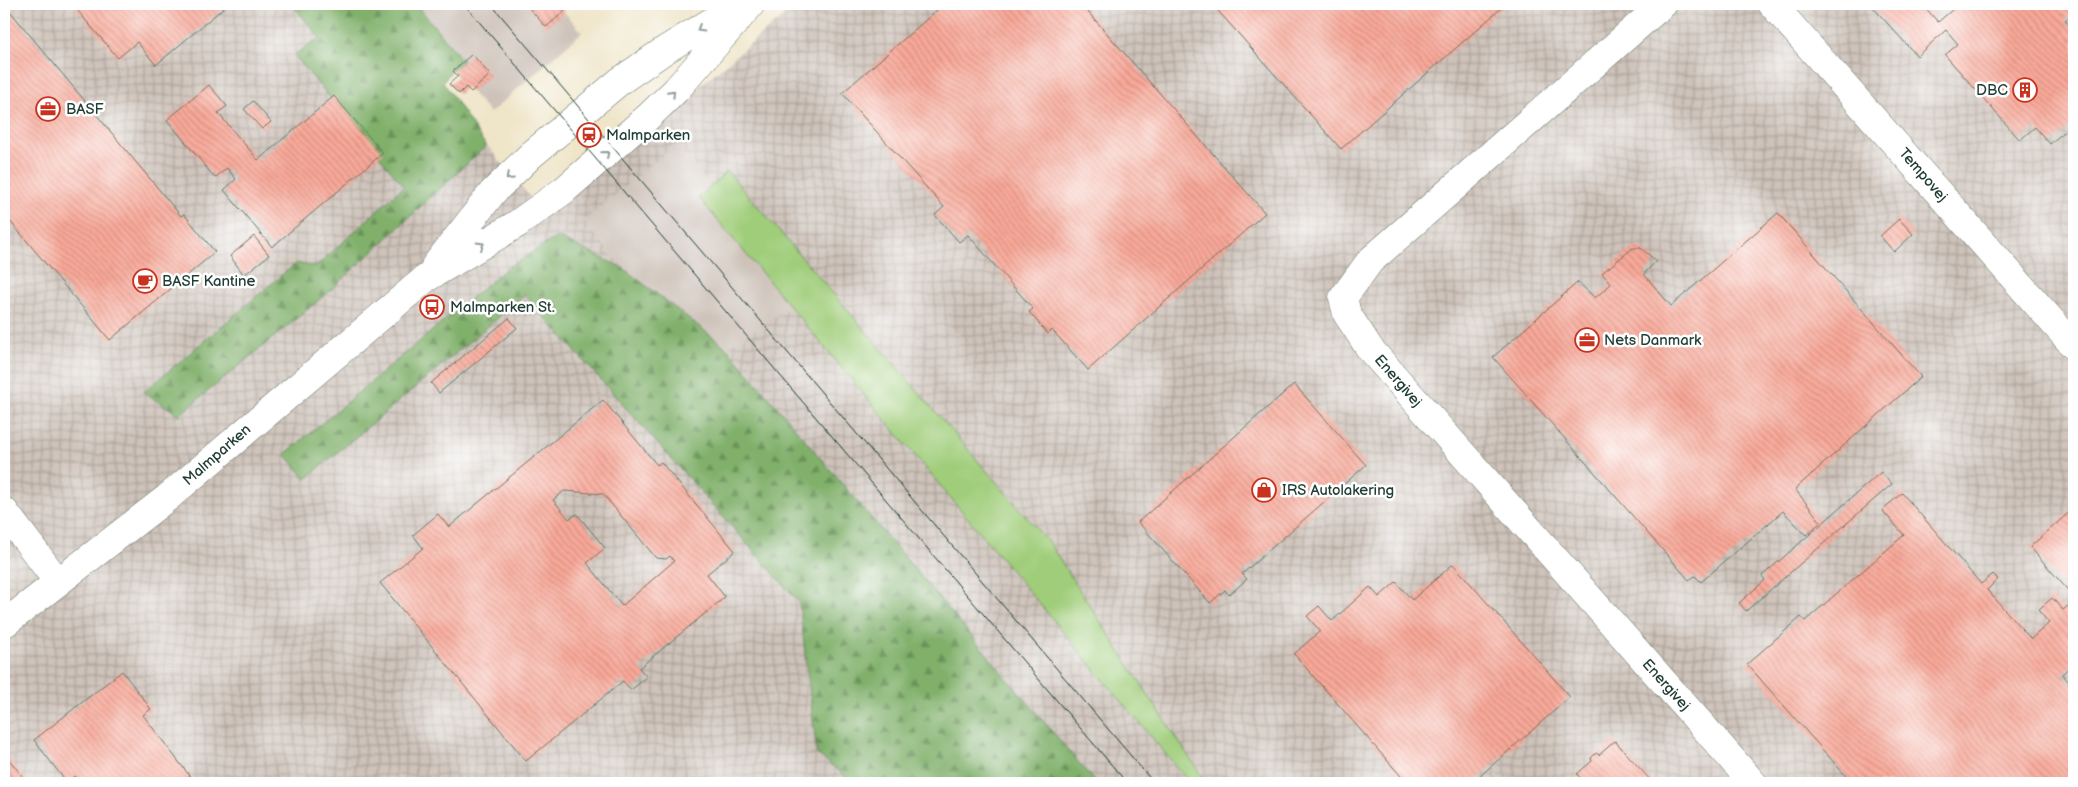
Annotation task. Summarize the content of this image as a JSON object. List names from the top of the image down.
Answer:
{
  "streets": {
    "street": ["Tempovej", "Energivej", "Malmparken"]
  },
  "places": {
    "building": ["DBC"],
    "office": ["BASF", "Nets Danmark"],
    "station": ["Malmparken"],
    "cafe": ["BASF Kantine"],
    "bus stop": ["Malmparken St."],
    "shop": ["IRS Autolakering"]
  }
}
